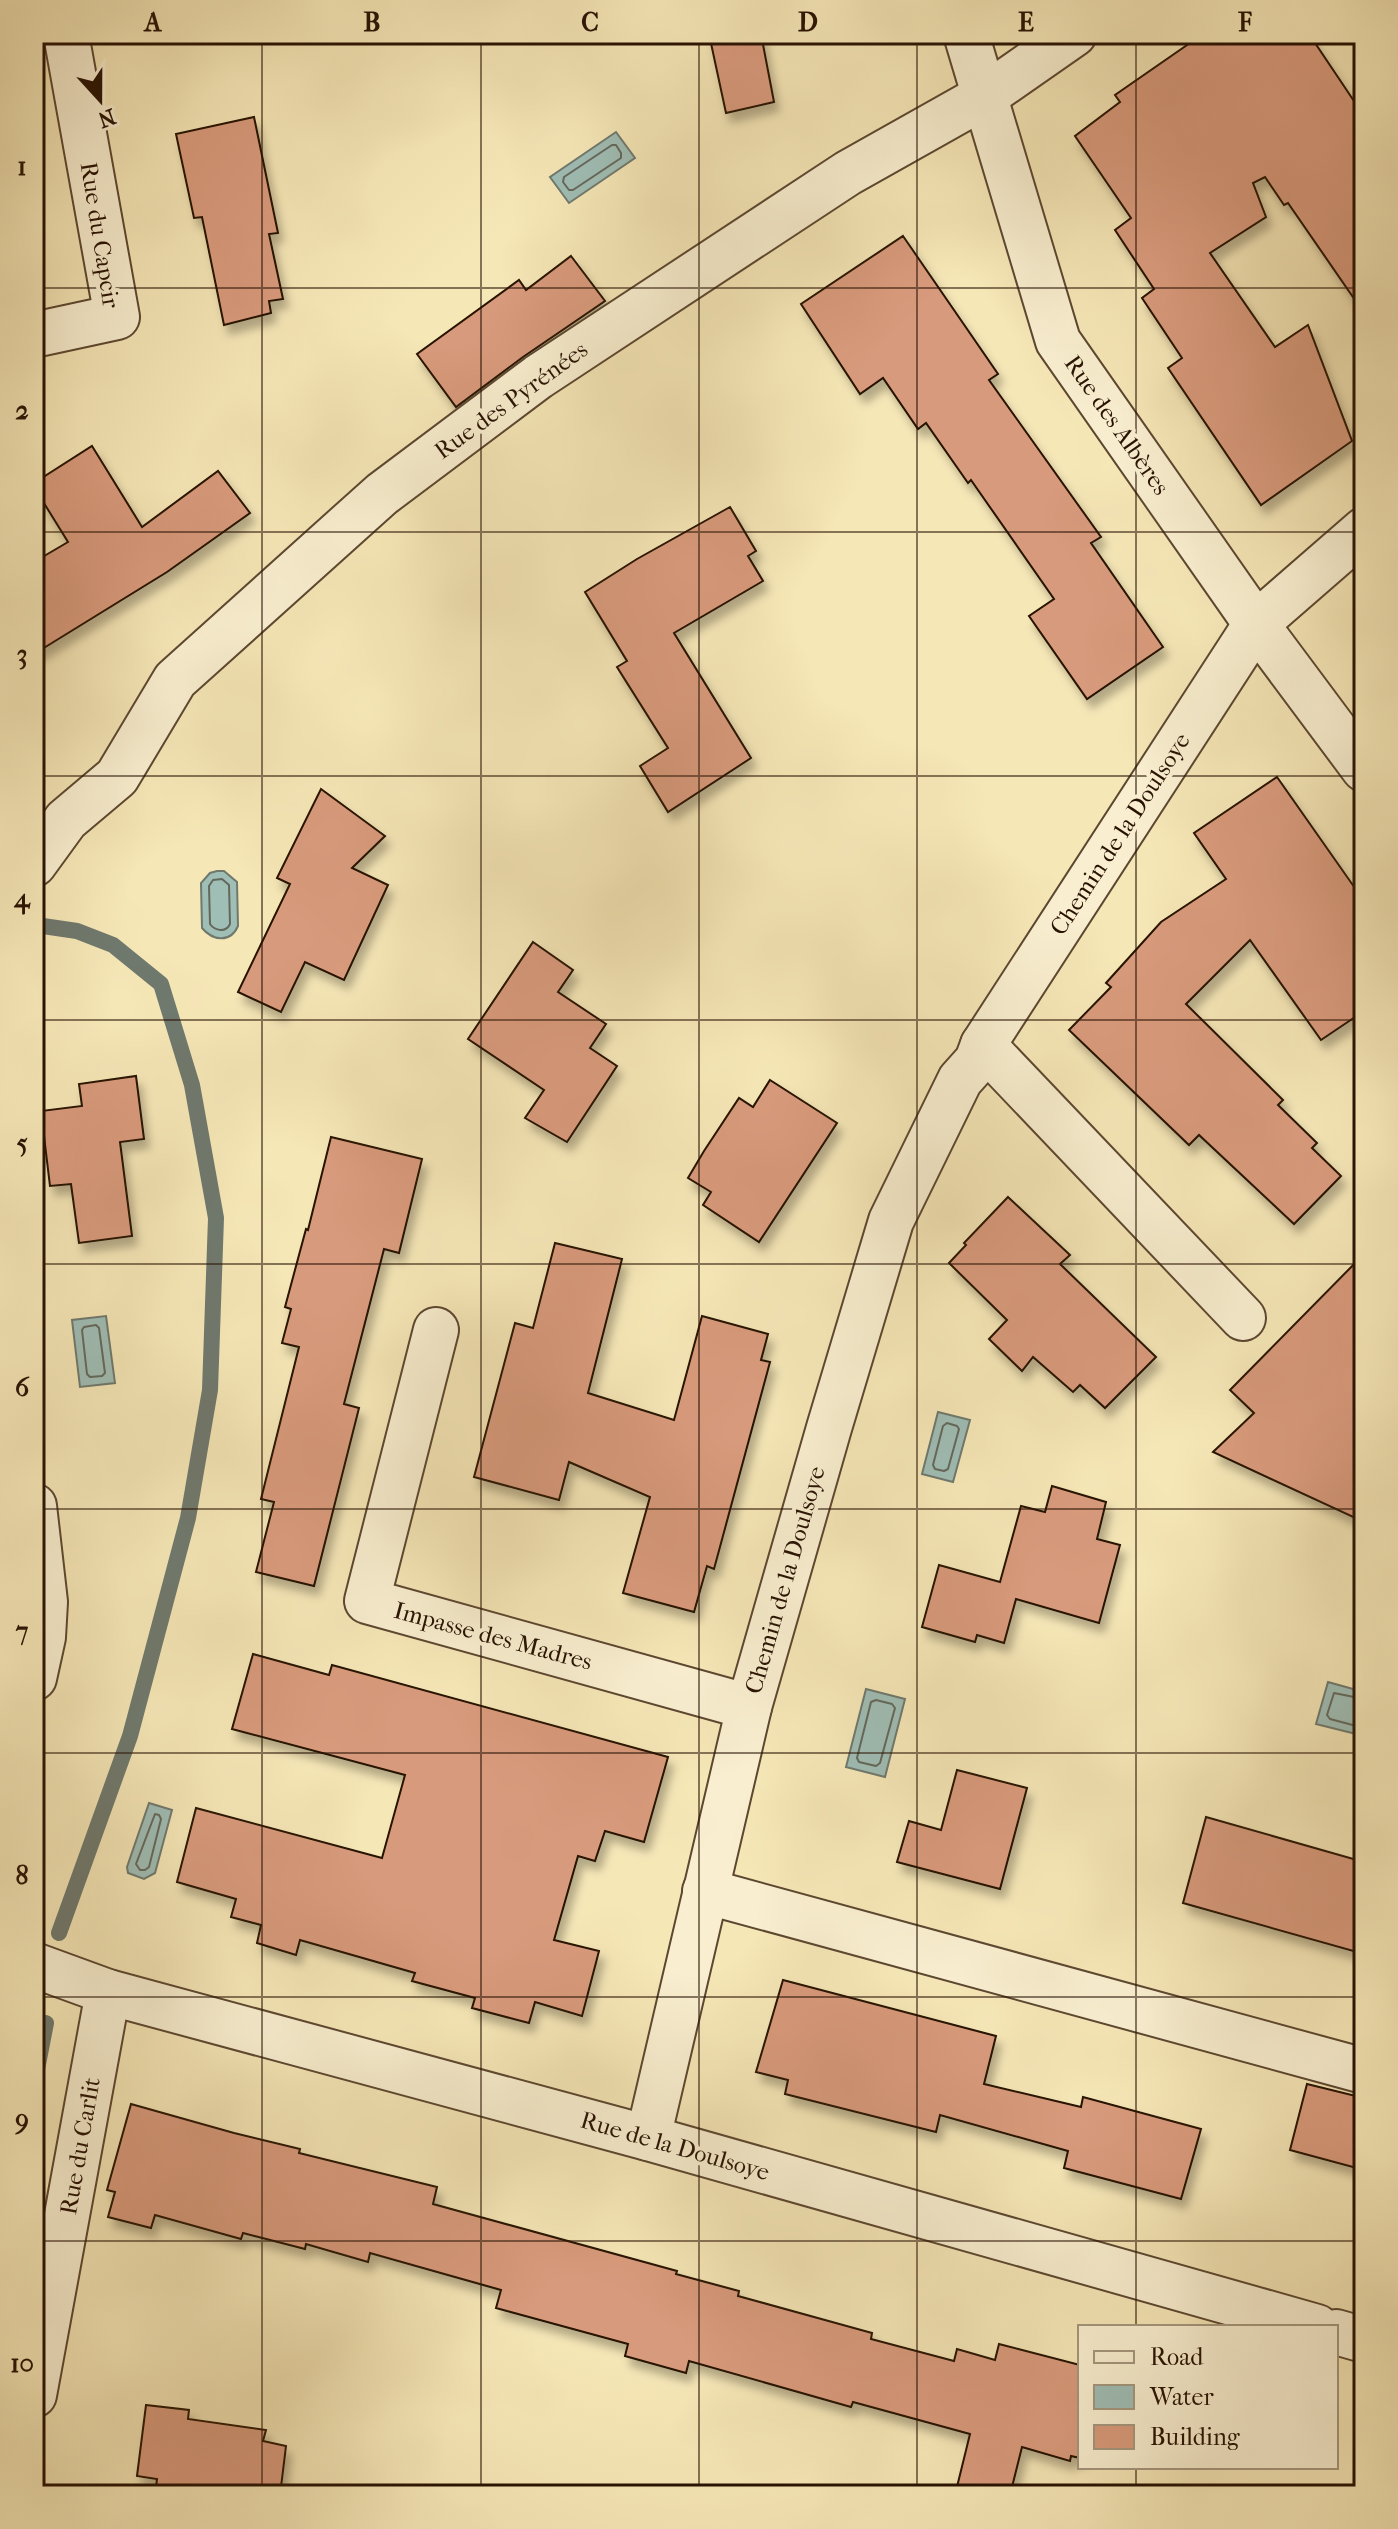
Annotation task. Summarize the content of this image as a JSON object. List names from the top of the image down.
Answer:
{
  "streets": {
    "street": [
      "Rue du Capcir",
      "Rue des Pyrénées",
      "Rue des Albères",
      "Chemin de la Doulsoye",
      "Impasse des Madres",
      "Rue du Carlit",
      "Rue de la Doulsoye"
    ]
  },
  "crossings": [
    ["Rue des Pyrénées", "Rue des Albères"],
    ["Rue des Albères", "Chemin de la Doulsoye"],
    ["Chemin de la Doulsoye", "Impasse des Madres"],
    ["Chemin de la Doulsoye", "Rue de la Doulsoye"],
    ["Rue du Carlit", "Rue de la Doulsoye"]
  ],
  "legend": ["Road", "Water", "Building"],
  "north": "bottom",
  "grid": {
    "columns": [
      "A",
      "B",
      "C",
      "D",
      "E",
      "F"
    ],
    "rows": [
      "1",
      "2",
      "3",
      "4",
      "5",
      "6",
      "7",
      "8",
      "9",
      "10"
    ]
  }
}
